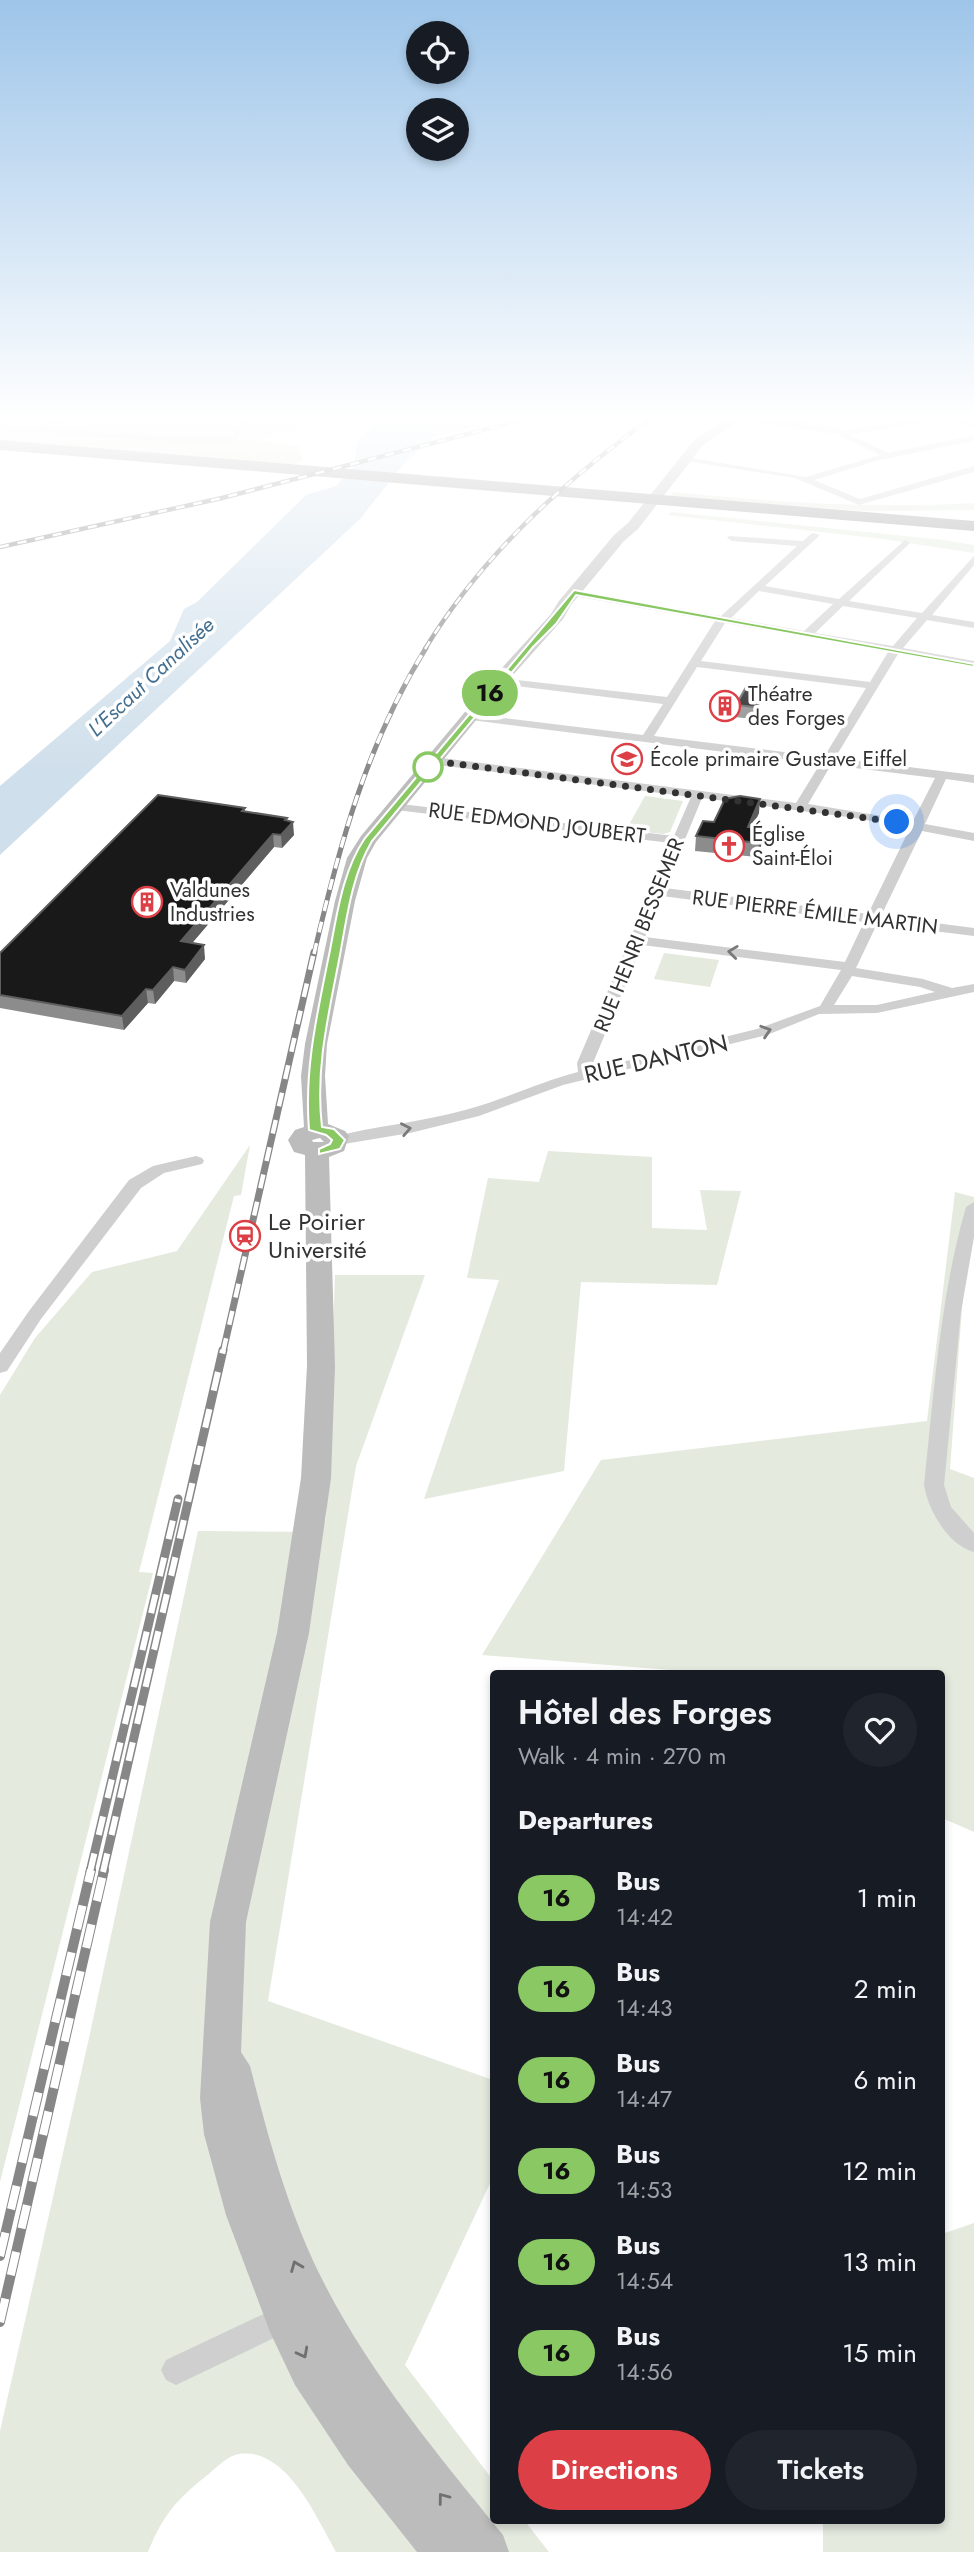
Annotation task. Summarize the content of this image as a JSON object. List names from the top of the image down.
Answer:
{
  "streets": {
    "street": [
      "RUE EDMOND JOUBERT",
      "RUE PIERRE ÉMILE MARTIN",
      "RUE HENRI BESSEMER",
      "RUE DANTON"
    ]
  },
  "crossings": [
    ["RUE EDMOND JOUBERT", "RUE HENRI BESSEMER"],
    ["RUE PIERRE ÉMILE MARTIN", "RUE HENRI BESSEMER"],
    ["RUE HENRI BESSEMER", "RUE DANTON"]
  ],
  "water": ["L'Escaut Canalisée"],
  "places": {
    "building": ["Théatre des Forges", "Valdunes Industries"],
    "school or university": ["École primaire Gustave Eiffel"],
    "church": ["Église Saint-Éloi"],
    "station": ["Le Poirier Université"]
  },
  "lines": ["bus line 16"],
  "page": {
    "on_map": "16",
    "heading": [
      ["Hôtel des Forges", "Walk · 4 min · 270 m"],
      "Departures"
    ],
    "list": [
      {
        "mark": "16",
        "name": "Bus",
        "note": "14:42",
        "value": "1 min"
      },
      {
        "mark": "16",
        "name": "Bus",
        "note": "14:43",
        "value": "2 min"
      },
      {
        "mark": "16",
        "name": "Bus",
        "note": "14:47",
        "value": "6 min"
      },
      {
        "mark": "16",
        "name": "Bus",
        "note": "14:53",
        "value": "12 min"
      },
      {
        "mark": "16",
        "name": "Bus",
        "note": "14:54",
        "value": "13 min"
      },
      {
        "mark": "16",
        "name": "Bus",
        "note": "14:56",
        "value": "15 min"
      }
    ],
    "buttons": ["Directions", "Tickets"]
  }
}
